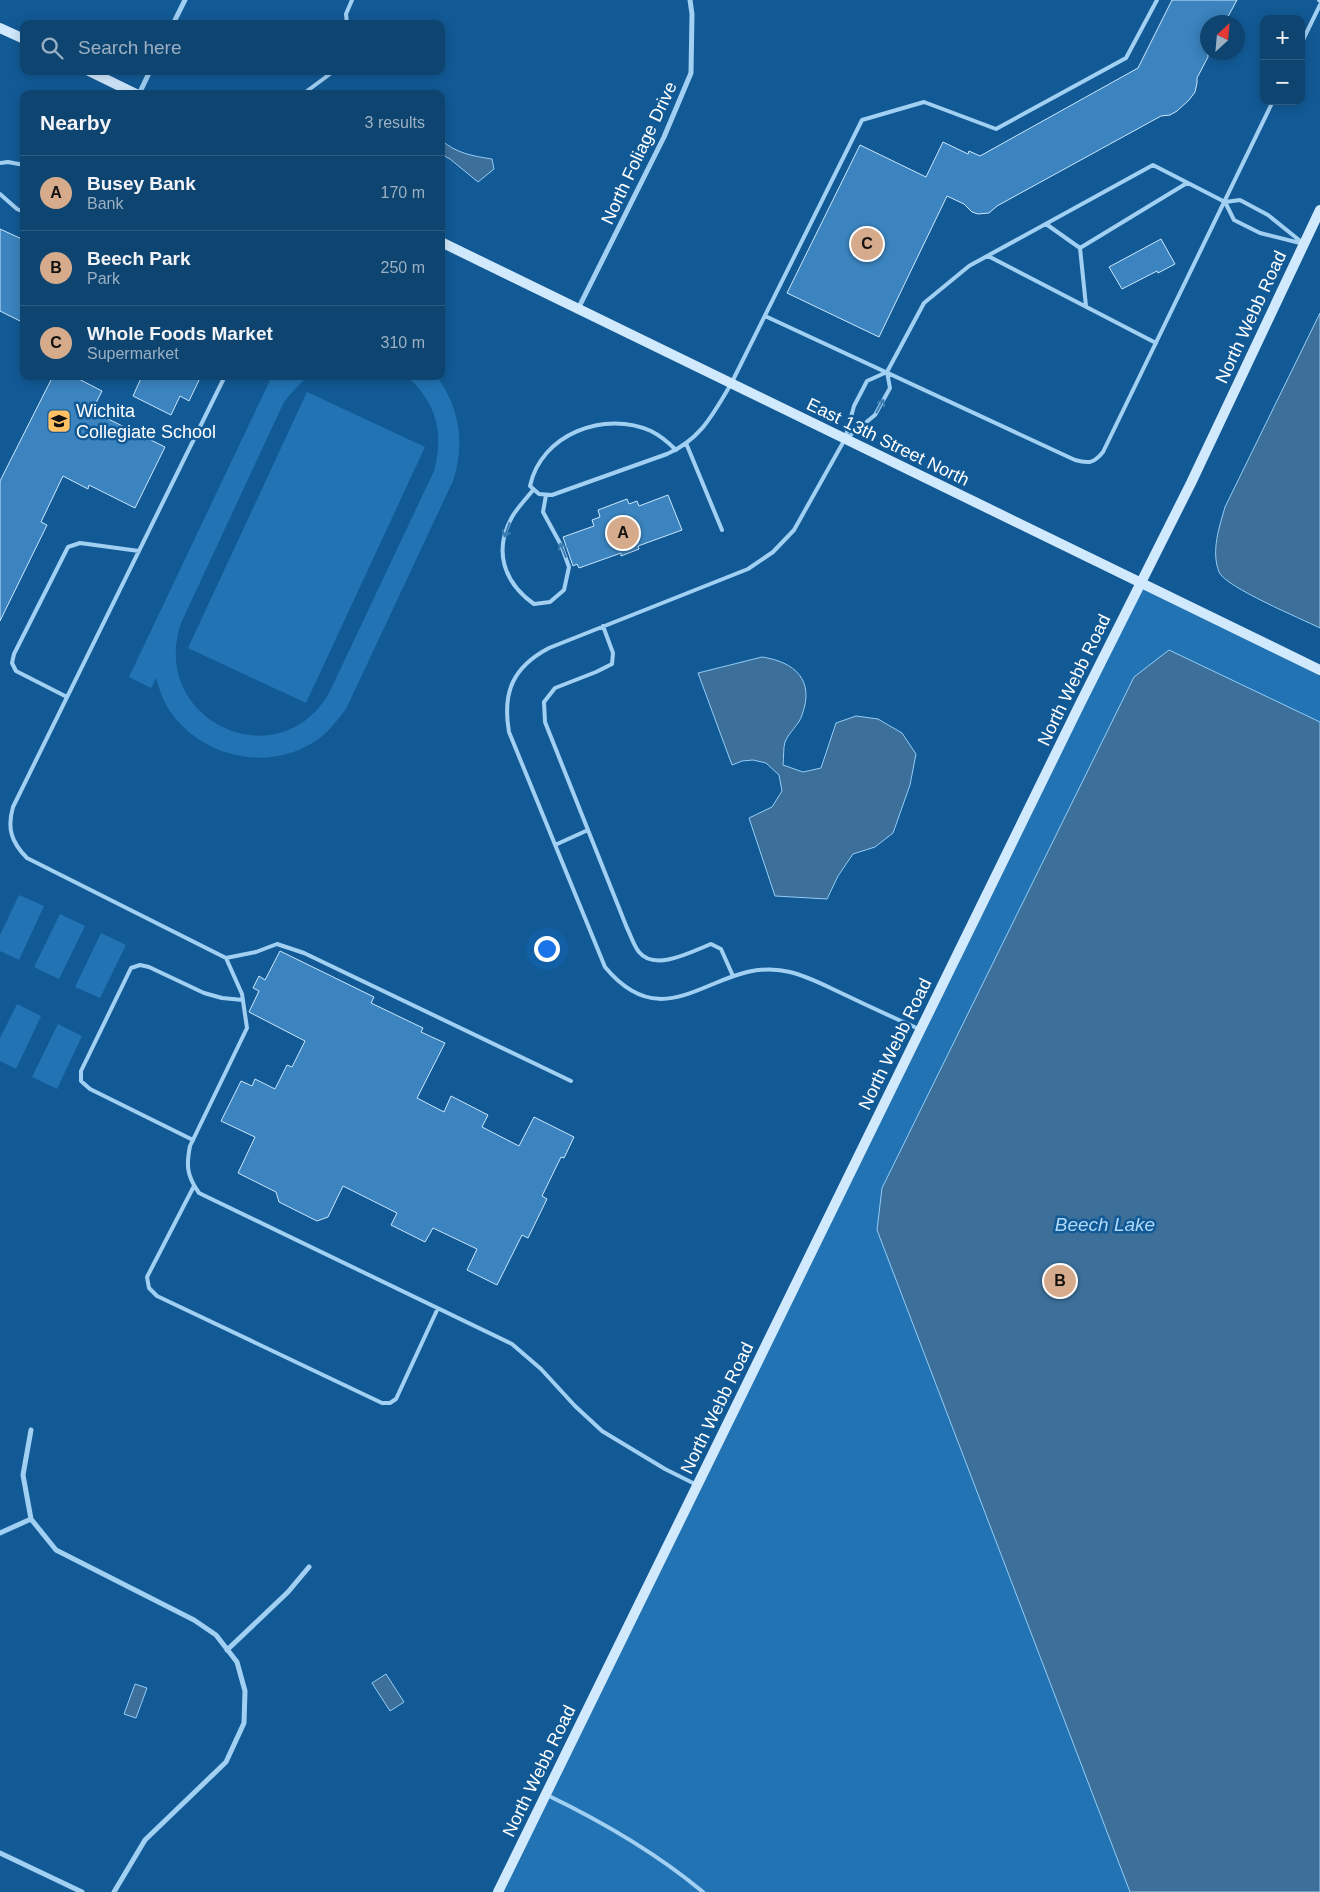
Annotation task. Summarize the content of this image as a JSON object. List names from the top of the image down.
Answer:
{
  "streets": {
    "main road": ["North Webb Road", "East 13th Street North"],
    "street": ["North Foliage Drive"]
  },
  "crossings": [
    ["North Foliage Drive", "East 13th Street North"],
    ["North Webb Road", "East 13th Street North"]
  ],
  "water": ["Beech Lake"],
  "places": {
    "school or university": ["Wichita Collegiate School"]
  },
  "north": "top right",
  "page": {
    "map_buttons": ["+", "−"],
    "search": "Search here",
    "heading": ["Nearby", "3 results"],
    "list": [
      {
        "mark": "A",
        "name": "Busey Bank",
        "note": "Bank",
        "value": "170 m"
      },
      {
        "mark": "B",
        "name": "Beech Park",
        "note": "Park",
        "value": "250 m"
      },
      {
        "mark": "C",
        "name": "Whole Foods Market",
        "note": "Supermarket",
        "value": "310 m"
      }
    ],
    "pins": ["C", "A", "B"]
  }
}
